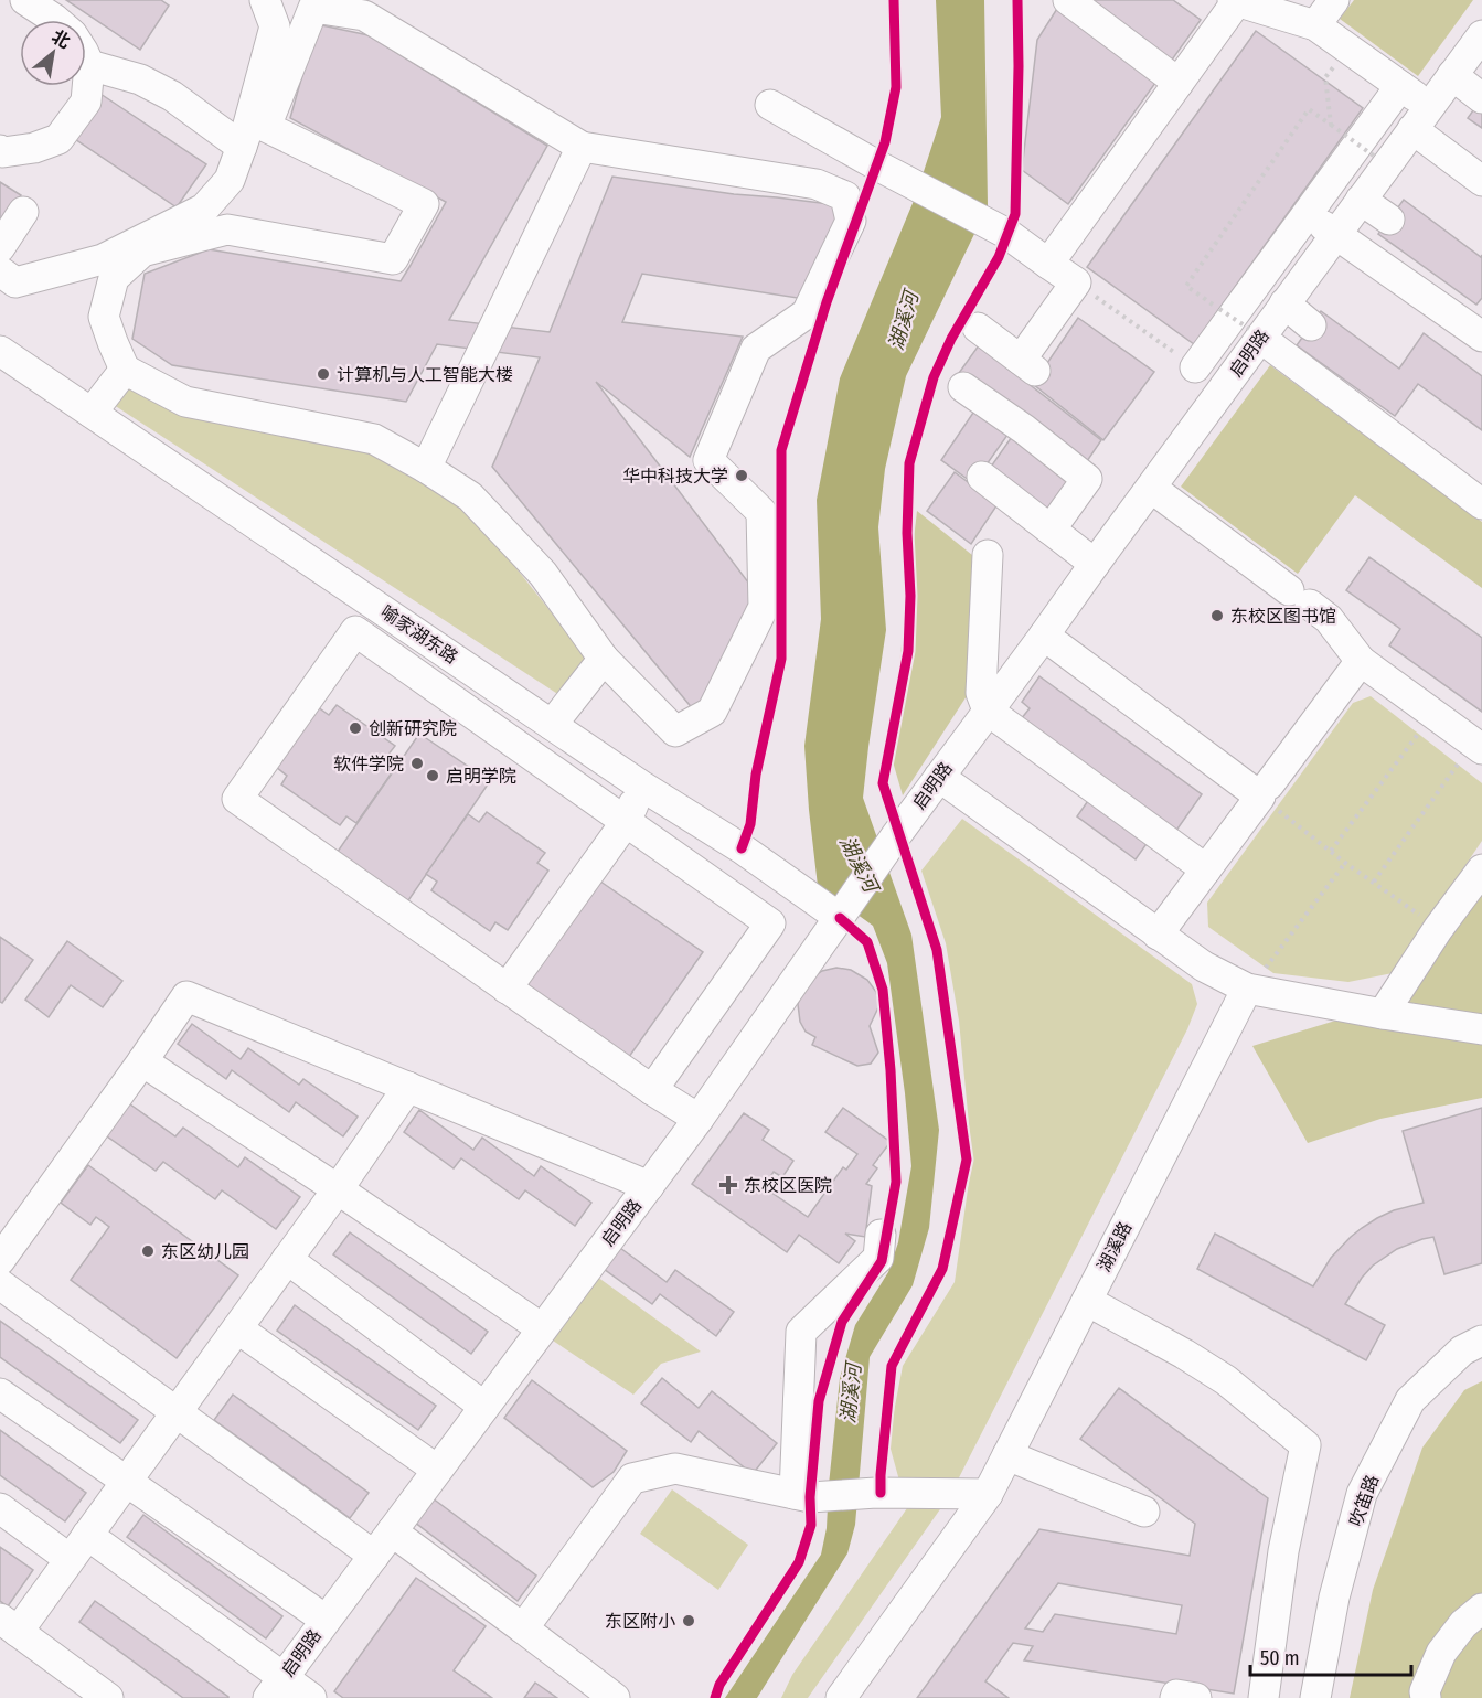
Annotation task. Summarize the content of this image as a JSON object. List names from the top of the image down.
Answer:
{
  "streets": {
    "street": [
      "启明路",
      "喻家湖东路",
      "湖溪路",
      "吹笛路"
    ]
  },
  "crossings": [
    ["启明路", "喻家湖东路"]
  ],
  "water": ["湖溪河"],
  "places": {
    "other": [
      "计算机与人工智能大楼",
      "华中科技大学",
      "东校区图书馆",
      "创新研究院",
      "软件学院",
      "启明学院",
      "东区幼儿园",
      "东区附小"
    ],
    "health": ["东校区医院"]
  },
  "scale_bar": "50 m",
  "north": "top right"
}
